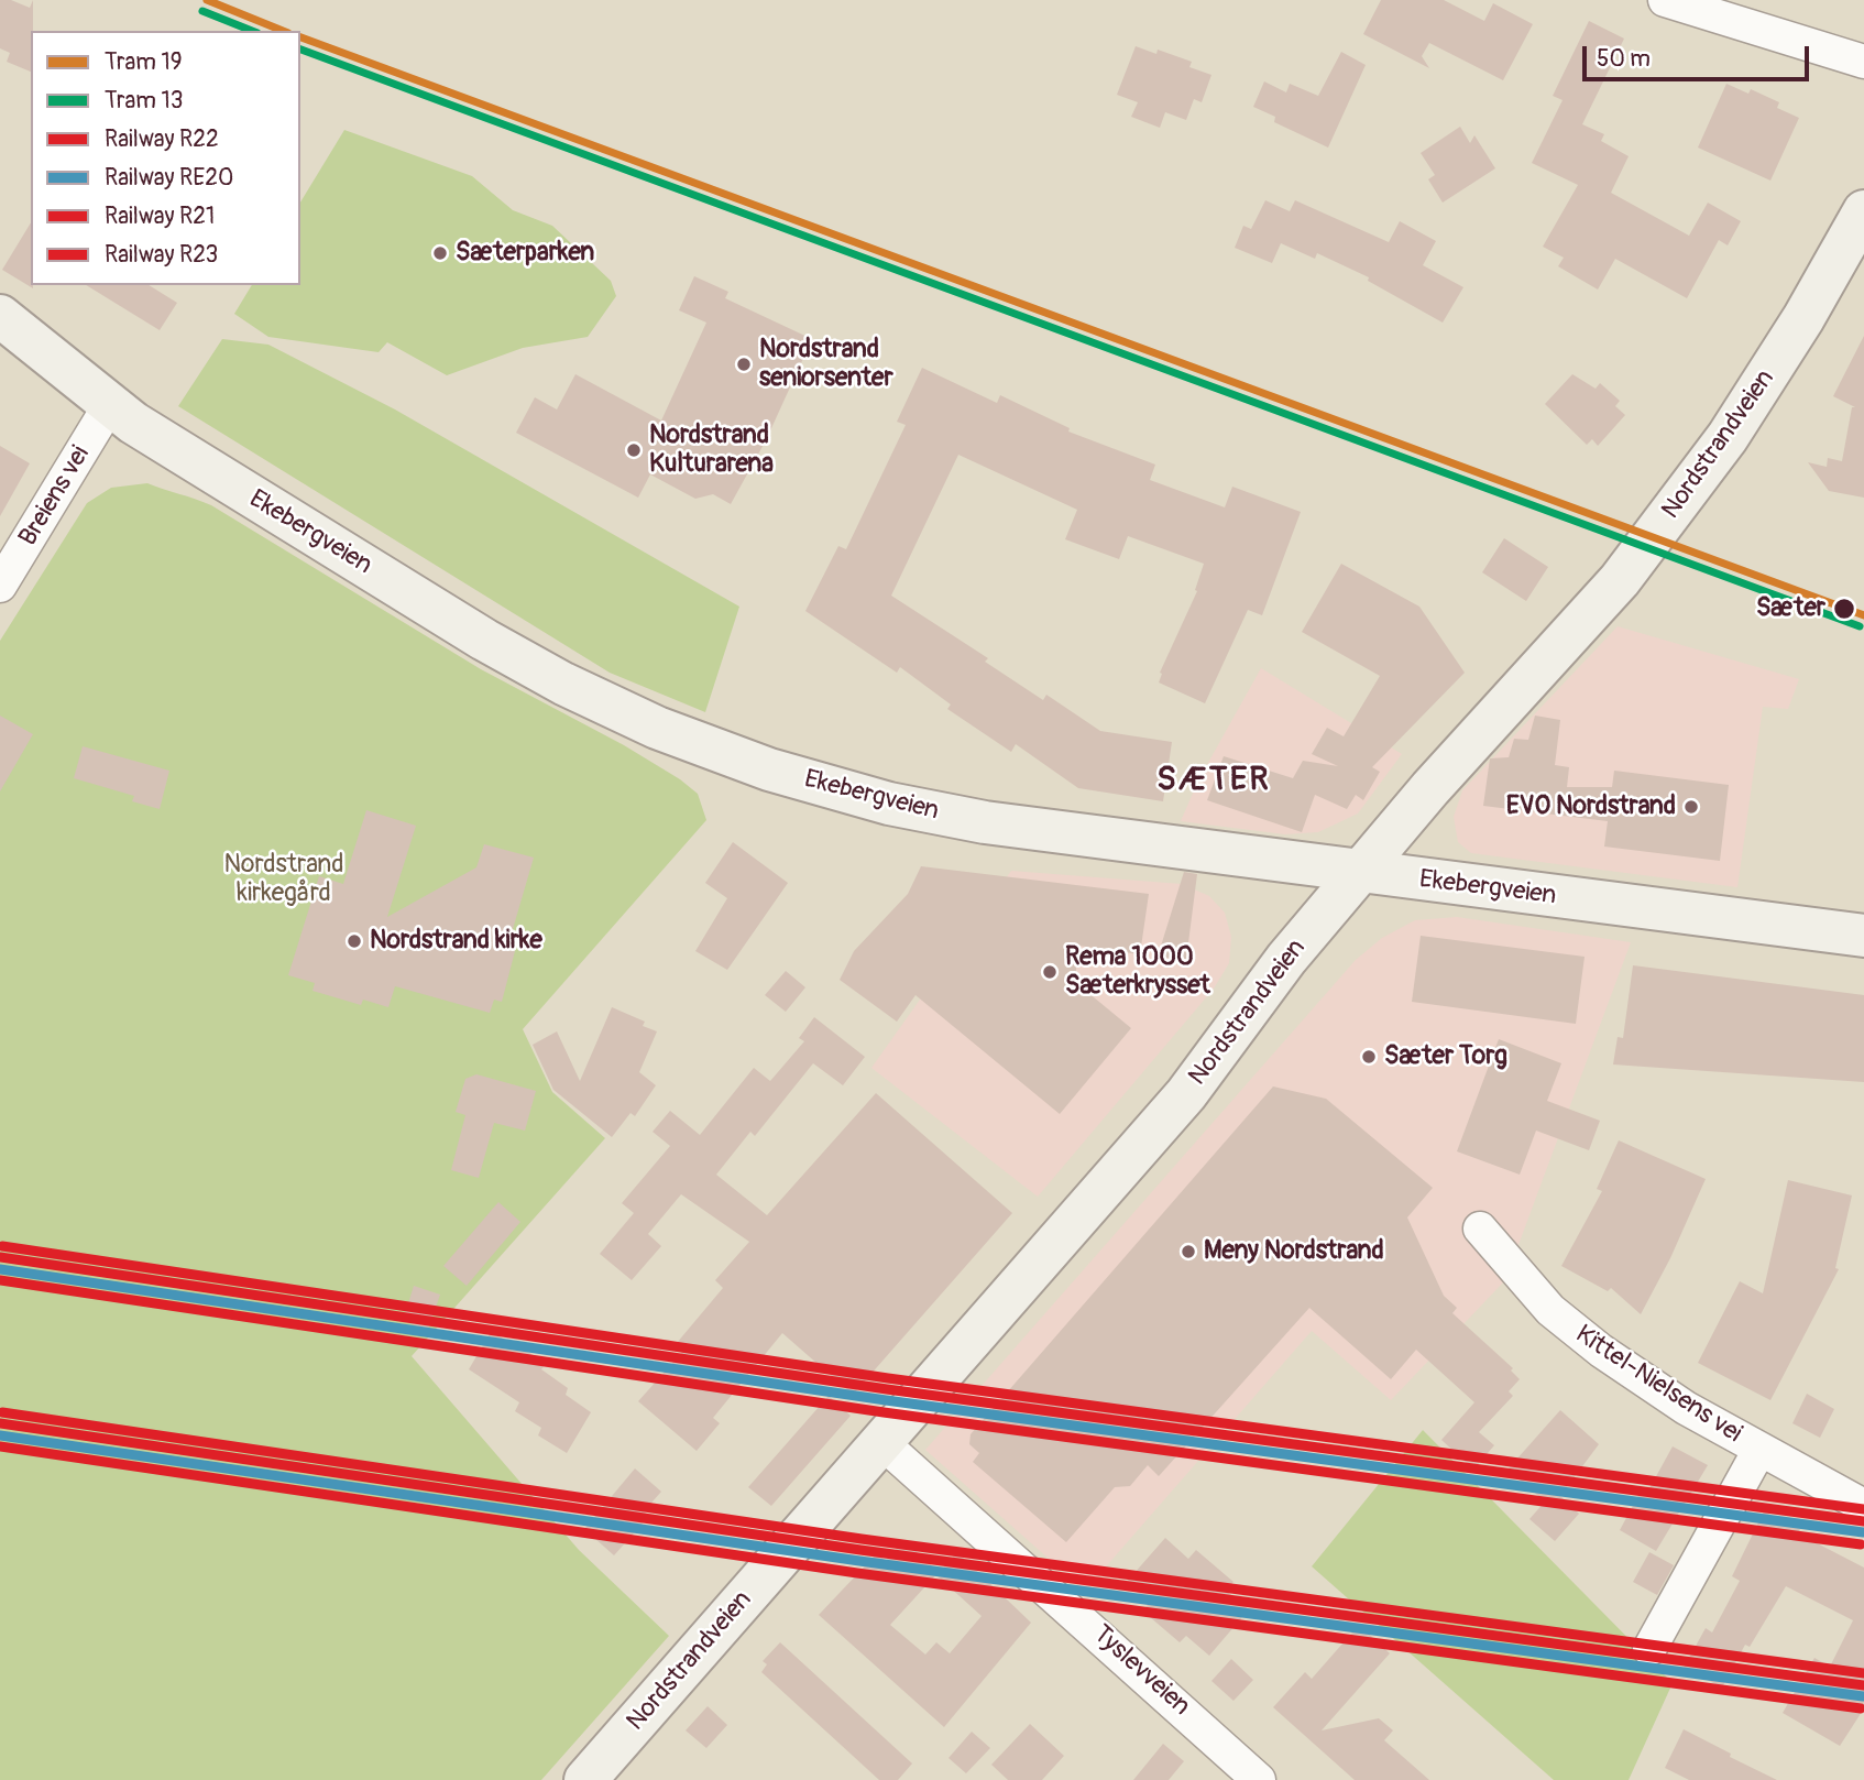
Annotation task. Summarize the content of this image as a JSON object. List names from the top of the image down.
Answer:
{
  "streets": {
    "main road": ["Nordstrandveien", "Ekebergveien"],
    "street": ["Breiens vei", "Kittel-Nielsens vei", "Tyslevveien"]
  },
  "crossings": [
    ["Nordstrandveien", "Ekebergveien"],
    ["Nordstrandveien", "Tyslevveien"],
    ["Breiens vei", "Ekebergveien"]
  ],
  "districts": ["SÆTER"],
  "parks": ["Nordstrand kirkegård"],
  "places": [
    "Sæterparken",
    "Nordstrand seniorsenter",
    "Nordstrand Kulturarena",
    "Sæter",
    "EVO Nordstrand",
    "Nordstrand kirke",
    "Rema 1000 Sæterkrysset",
    "Sæter Torg",
    "Meny Nordstrand"
  ],
  "lines": [
    "tram line 19",
    "tram line 13",
    "rail line R21",
    "rail line R22",
    "rail line RE20",
    "rail line R23"
  ],
  "legend": [
    "Tram 19",
    "Tram 13",
    "Railway R22",
    "Railway RE20",
    "Railway R21",
    "Railway R23"
  ],
  "scale_bar": "50 m"
}
